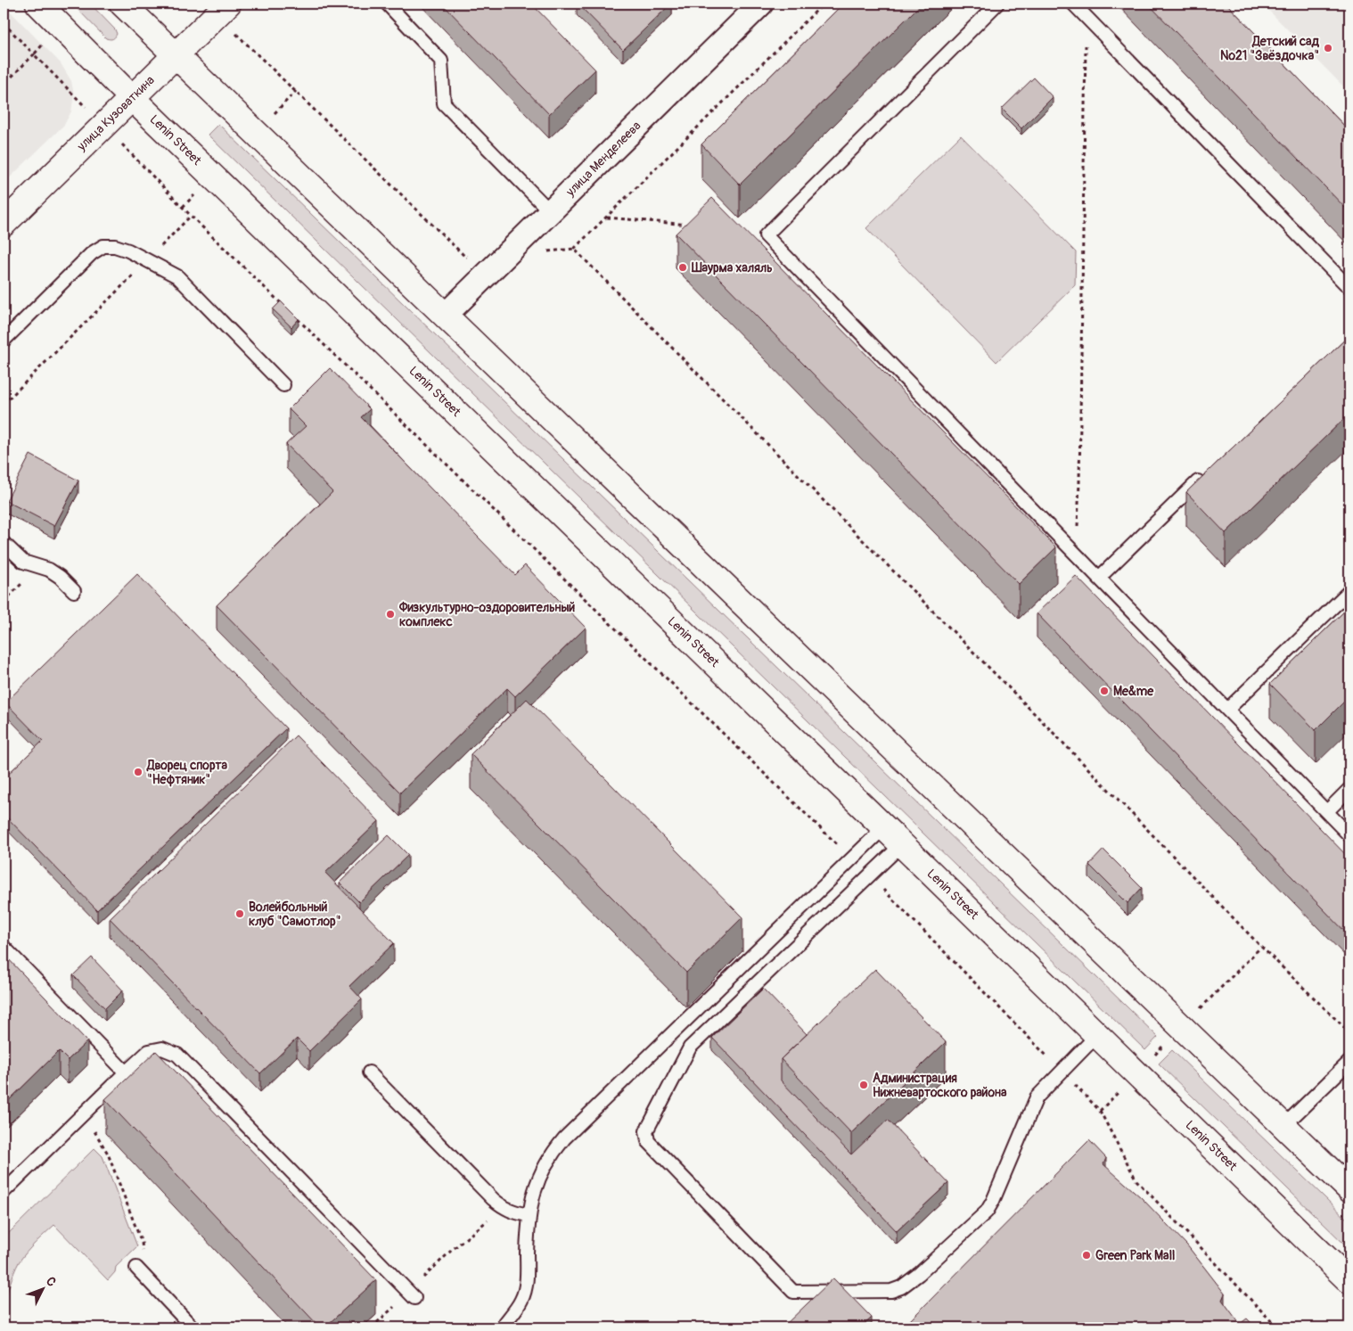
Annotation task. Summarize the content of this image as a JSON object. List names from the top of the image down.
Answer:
{
  "streets": {
    "main road": ["улица Кузоваткина", "Lenin Street"],
    "street": ["улица Менделеева"]
  },
  "crossings": [
    ["улица Кузоваткина", "Lenin Street"]
  ],
  "places": [
    "Детский сад №21 \"Звёздочка\"",
    "Шаурма халяль",
    "Физкультурно-оздоровительный комплекс",
    "Me&me",
    "Дворец спорта \"Нефтяник\"",
    "Волейбольный клуб \"Самотлор\"",
    "Администрация Нижневартоского района",
    "Green Park Mall"
  ],
  "north": "top right"
}
